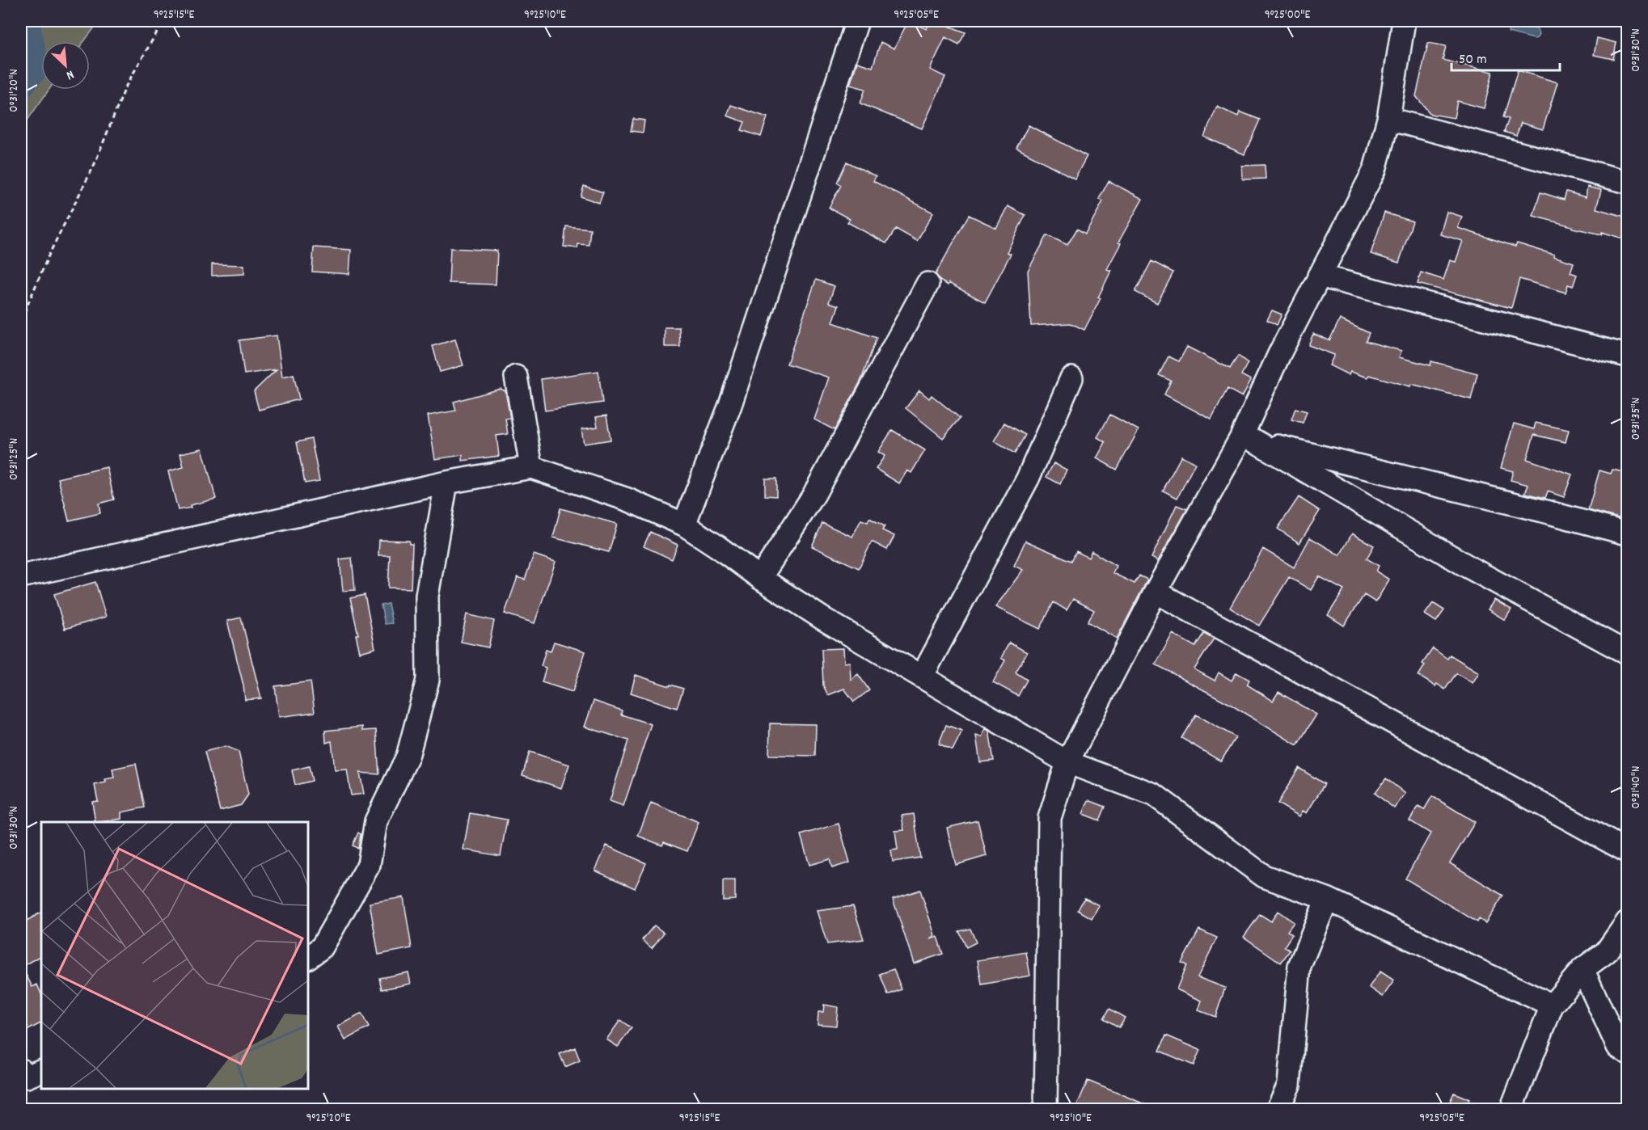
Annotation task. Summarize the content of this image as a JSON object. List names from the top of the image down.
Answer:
{
  "scale_bar": "50 m",
  "north": "bottom right",
  "coordinates": [
    "9°25'15\"E",
    "9°25'10\"E",
    "9°25'05\"E",
    "9°25'00\"E",
    "0°31'30\"N",
    "0°31'20\"N",
    "0°31'35\"N",
    "0°31'25\"N",
    "0°31'40\"N",
    "9°25'20\"E"
  ]
}
